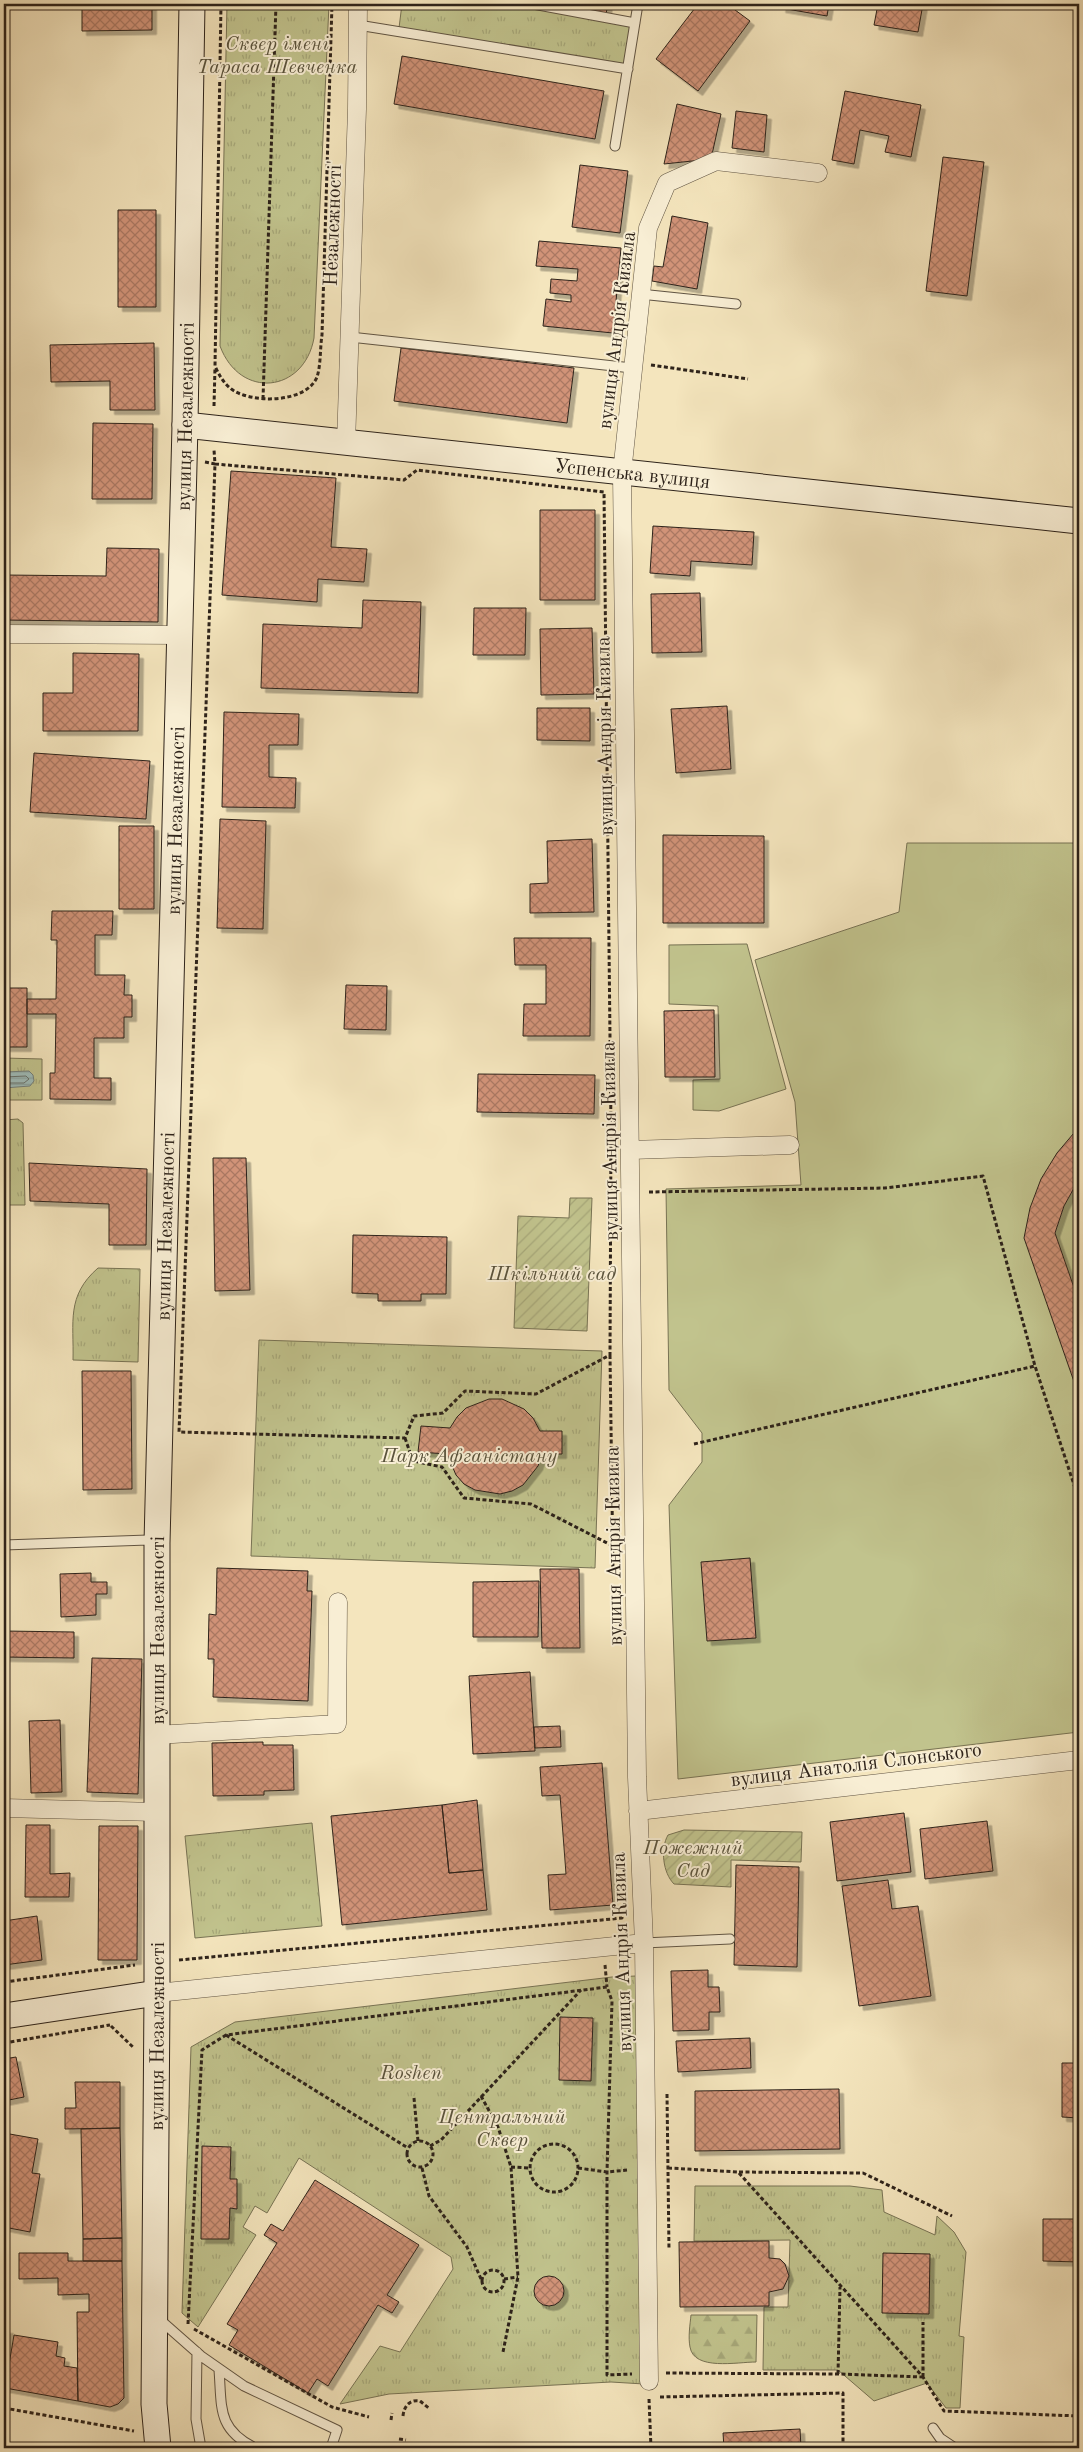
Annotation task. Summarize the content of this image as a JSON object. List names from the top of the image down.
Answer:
{
  "streets": {
    "main road": ["вулиця Незалежності", "Успенська вулиця"],
    "street": ["Незалежності'", "вулиця Андрія Кизила", "вулиця Анатолія Слонського"]
  },
  "crossings": [
    ["Незалежності'", "Успенська вулиця"],
    ["вулиця Андрія Кизила", "Успенська вулиця"],
    ["вулиця Андрія Кизила", "вулиця Анатолія Слонського"],
    ["вулиця Незалежності", "Успенська вулиця"]
  ],
  "parks": [
    "Сквер імені Тараса Шевченка",
    "Шкільний сад",
    "Парк Афганістану",
    "Пожежний Сад",
    "Roshen",
    "Центральний Сквер"
  ]
}
